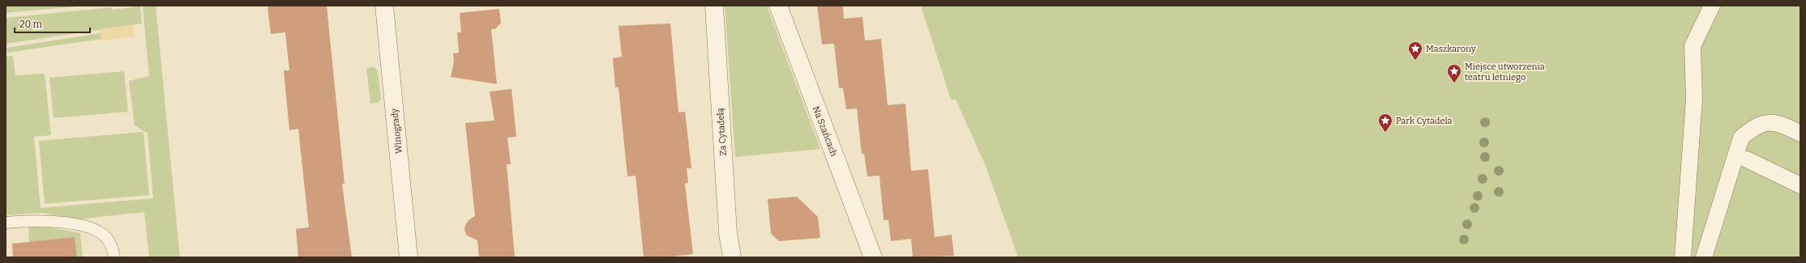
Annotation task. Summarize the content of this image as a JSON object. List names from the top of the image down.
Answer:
{
  "streets": {
    "street": ["Winogrady", "Na Szańcach", "Za Cytadelą"]
  },
  "places": {
    "place": ["Maszkarony", "Miejsce utworzenia teatru letniego", "Park Cytadela"]
  },
  "scale_bar": "20 m"
}
